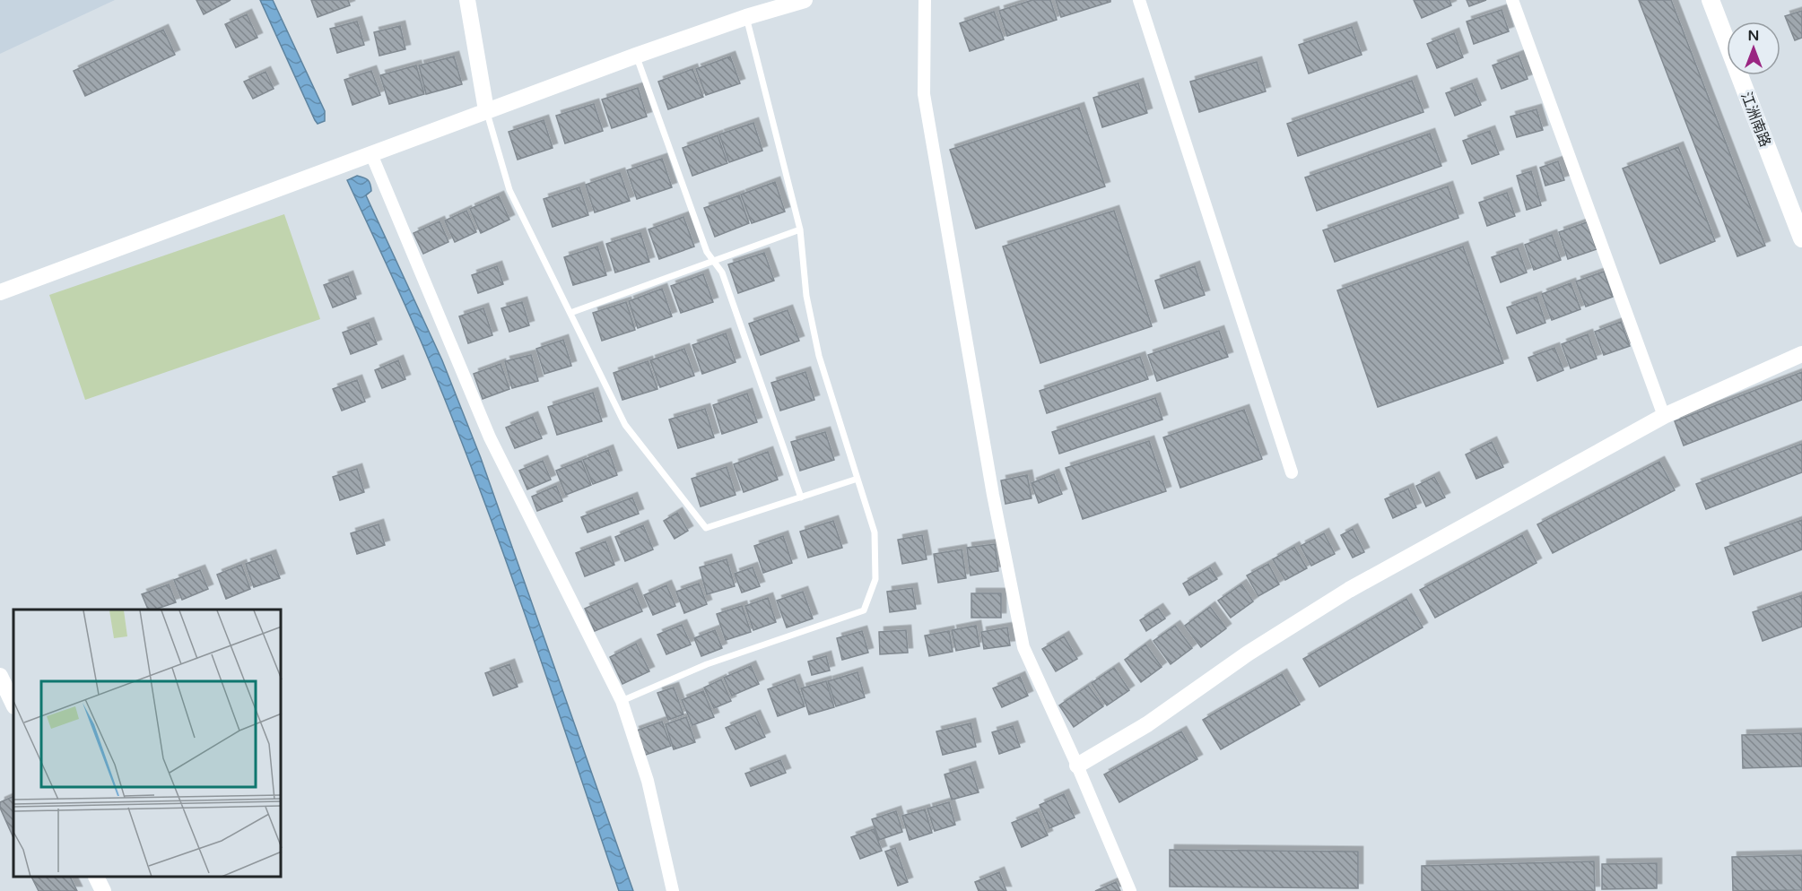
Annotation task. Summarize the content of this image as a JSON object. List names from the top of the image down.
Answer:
{
  "streets": {
    "main road": ["江洲南路"]
  },
  "north": "top"
}
